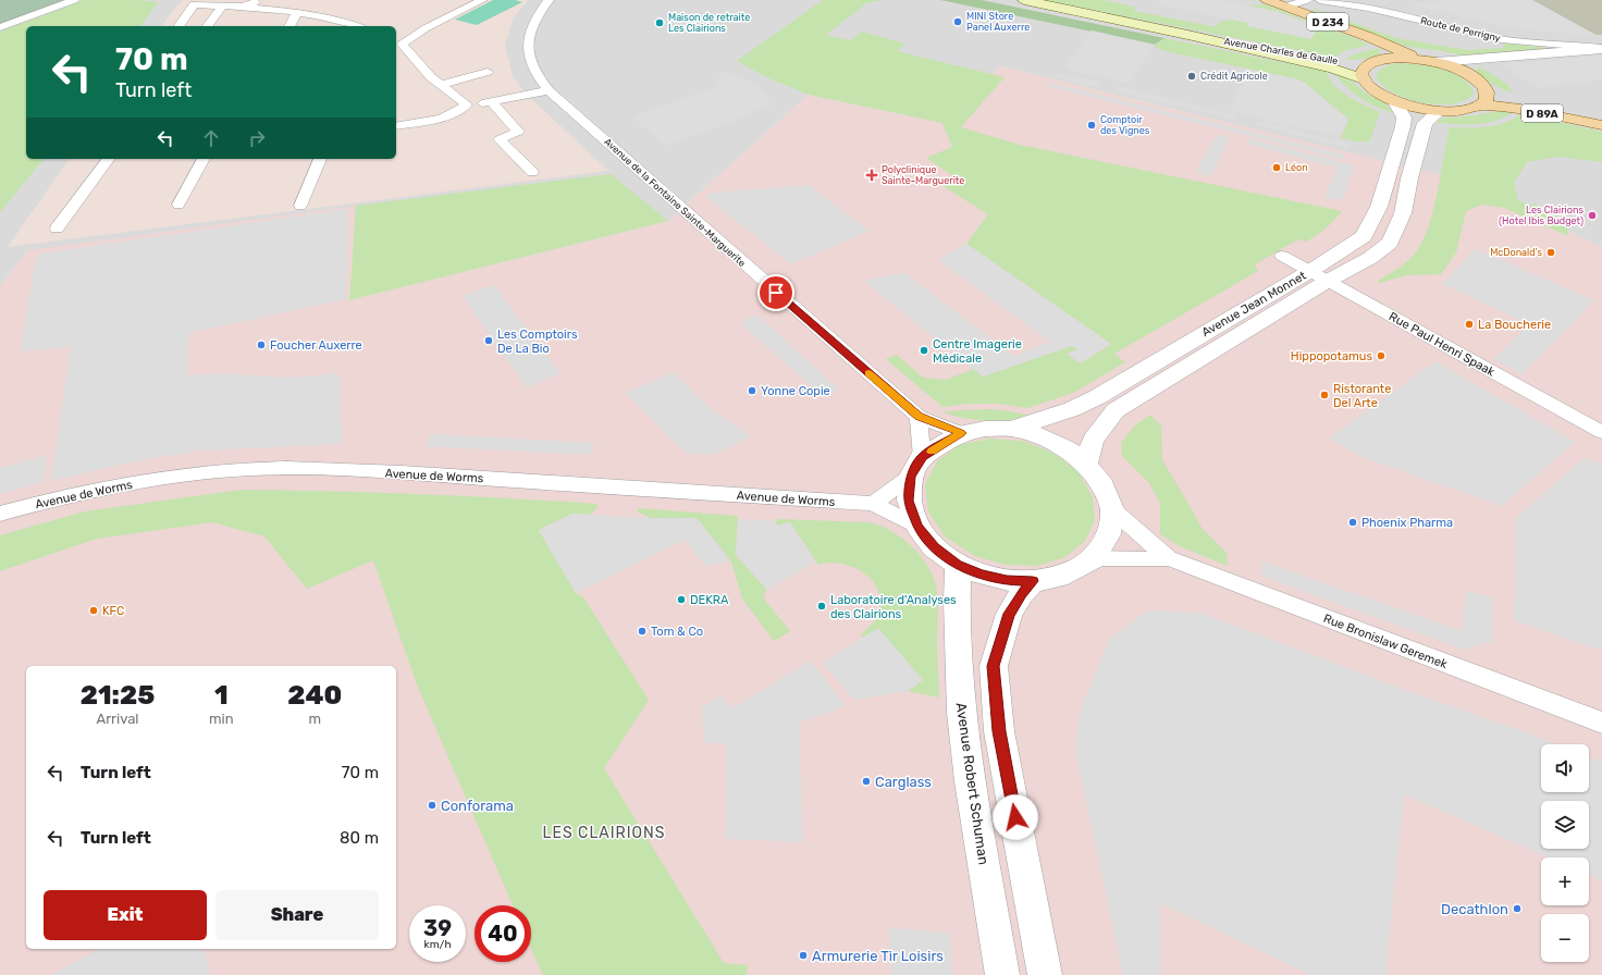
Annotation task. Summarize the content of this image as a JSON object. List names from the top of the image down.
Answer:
{
  "streets": {
    "main road": ["D 234", "Avenue Charles de Gaulle", "D 89A"],
    "street": [
      "Route de Perrigny",
      "Avenue de la Fontaine Sainte-Marguerite",
      "Avenue Jean Monnet",
      "Rue Paul Henri Spaak",
      "Avenue de Worms",
      "Rue Bronislaw Geremek",
      "Avenue Robert Schuman"
    ]
  },
  "crossings": [
    ["Avenue Jean Monnet", "Rue Paul Henri Spaak"]
  ],
  "districts": ["LES CLAIRIONS"],
  "places": {
    "other": [
      "MINI Store Panel Auxerre",
      "Maison de retraite Les Clairions",
      "Crédit Agricole",
      "Comptoir des Vignes",
      "Léon",
      "Les Clairions (Hotel Ibis Budget)",
      "McDonald's",
      "La Boucherie",
      "Les Comptoirs De La Bio",
      "Foucher Auxerre",
      "Centre Imagerie Médicale",
      "Hippopotamus",
      "Yonne Copie",
      "Ristorante Del Arte",
      "Phoenix Pharma",
      "DEKRA",
      "Laboratoire d'Analyses des Clairions",
      "KFC",
      "Tom & Co",
      "Carglass",
      "Conforama",
      "Decathlon",
      "Armurerie Tir Loisirs"
    ],
    "health": ["Polyclinique Sainte-Marguerite"]
  },
  "page": {
    "turn": ["70 m", "Turn left"],
    "eta": [
      "21:25",
      "Arrival",
      "1",
      "min",
      "240",
      "m"
    ],
    "list": [
      {
        "name": "Turn left",
        "value": "70 m"
      },
      {
        "name": "Turn left",
        "value": "80 m"
      }
    ],
    "map_buttons": ["+", "−"],
    "buttons": ["Exit", "Share"],
    "speed": "39 km/h",
    "limit": "40"
  }
}
